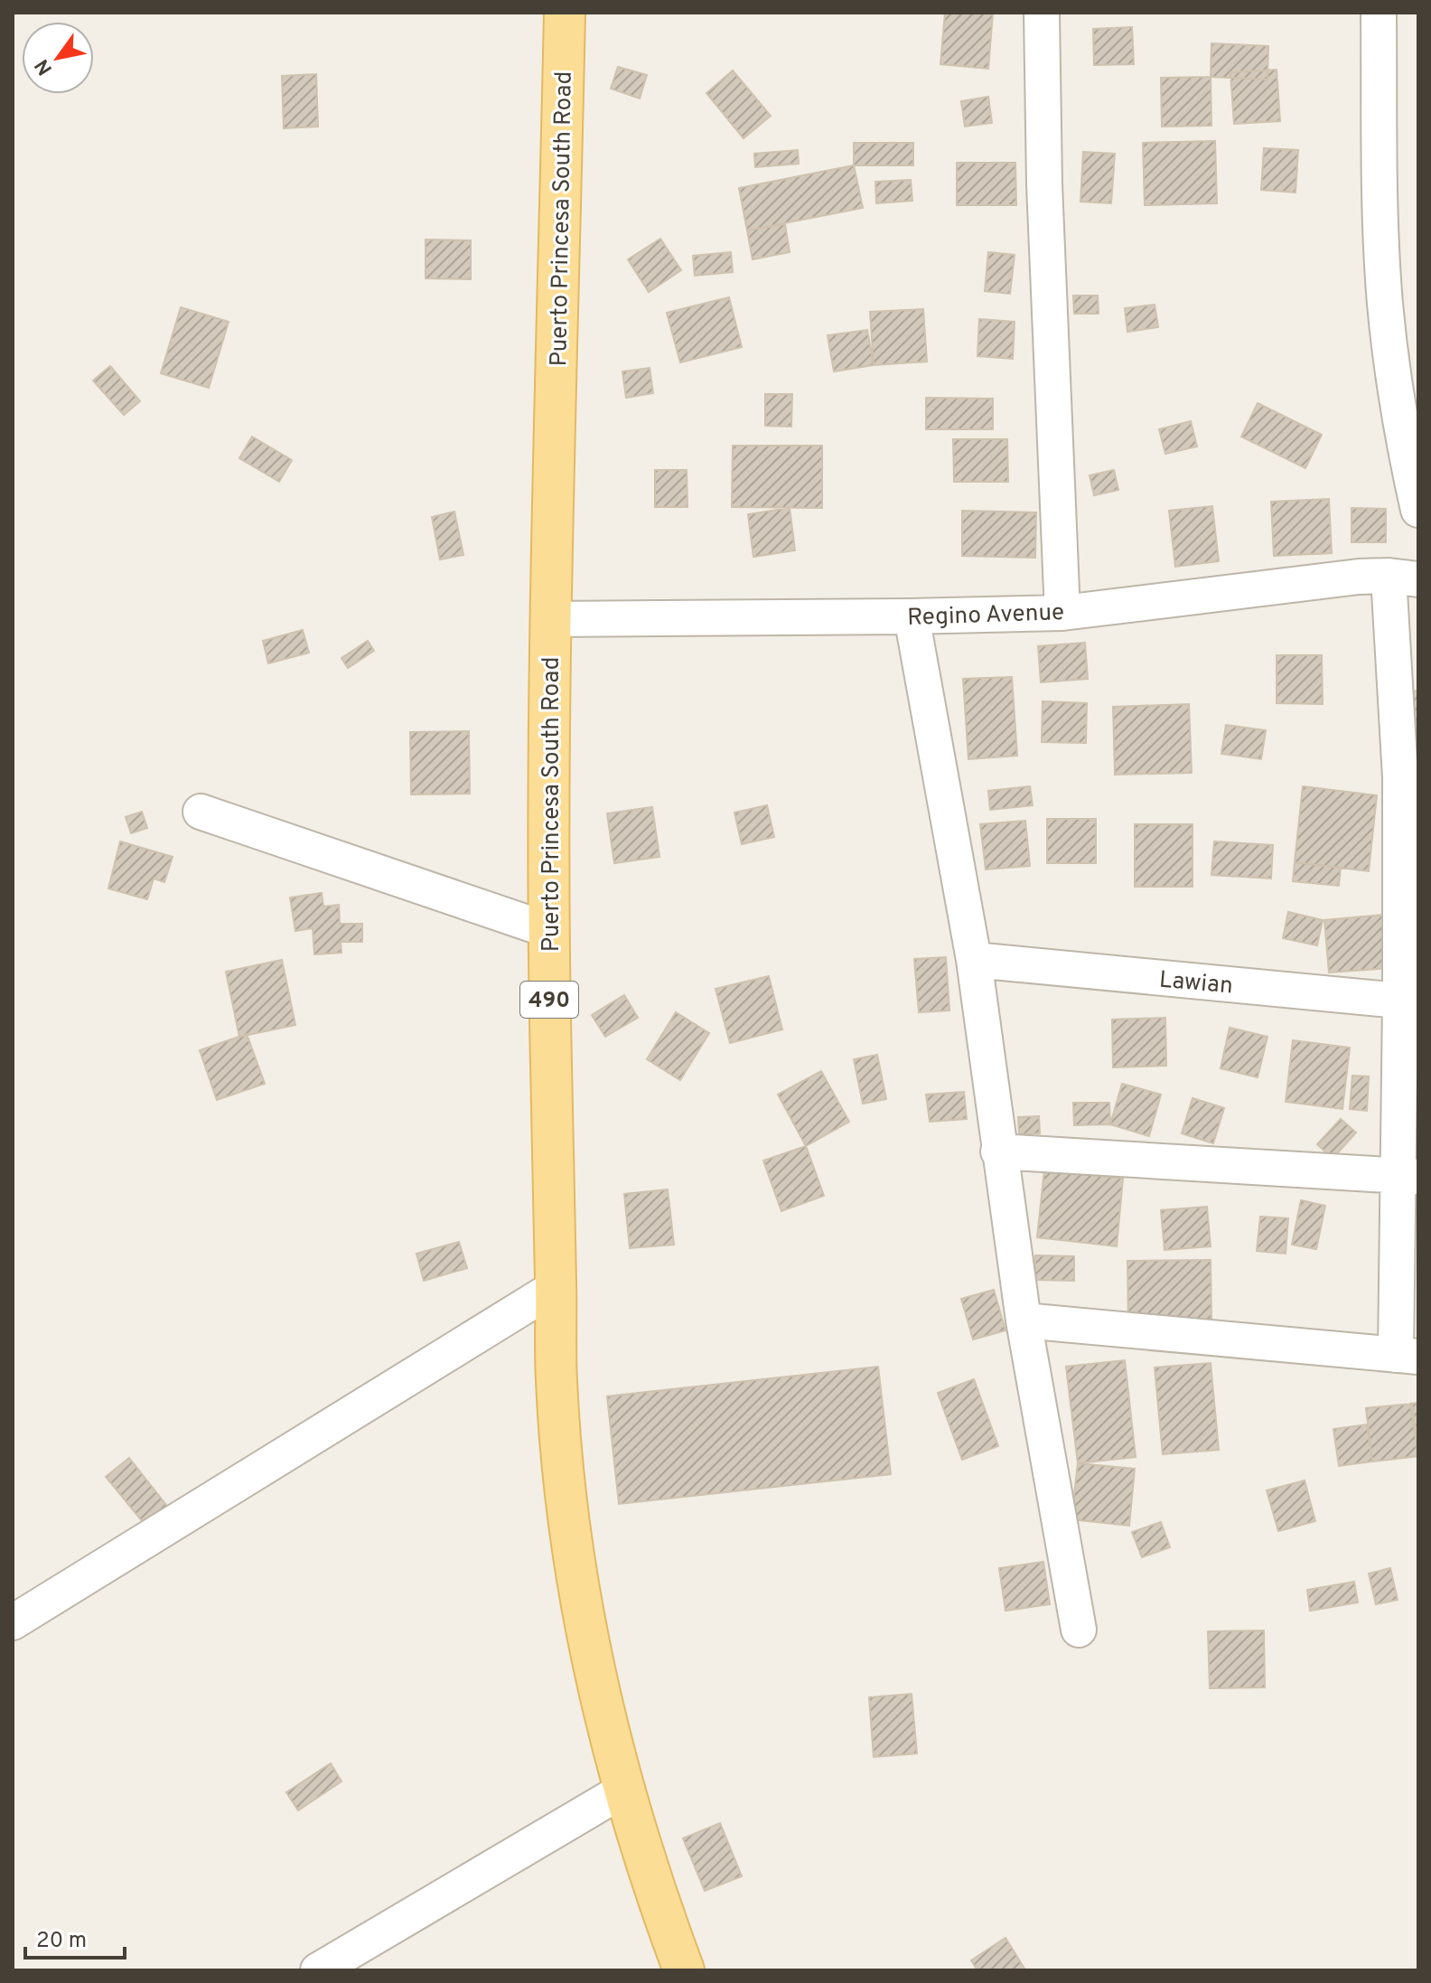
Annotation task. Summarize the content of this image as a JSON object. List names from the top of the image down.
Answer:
{
  "streets": {
    "main road": ["Puerto Princesa South Road", "490"],
    "street": ["Regino Avenue", "Lawian"]
  },
  "crossings": [
    ["Puerto Princesa South Road", "Regino Avenue"]
  ],
  "scale_bar": "20 m",
  "north": "bottom left"
}
